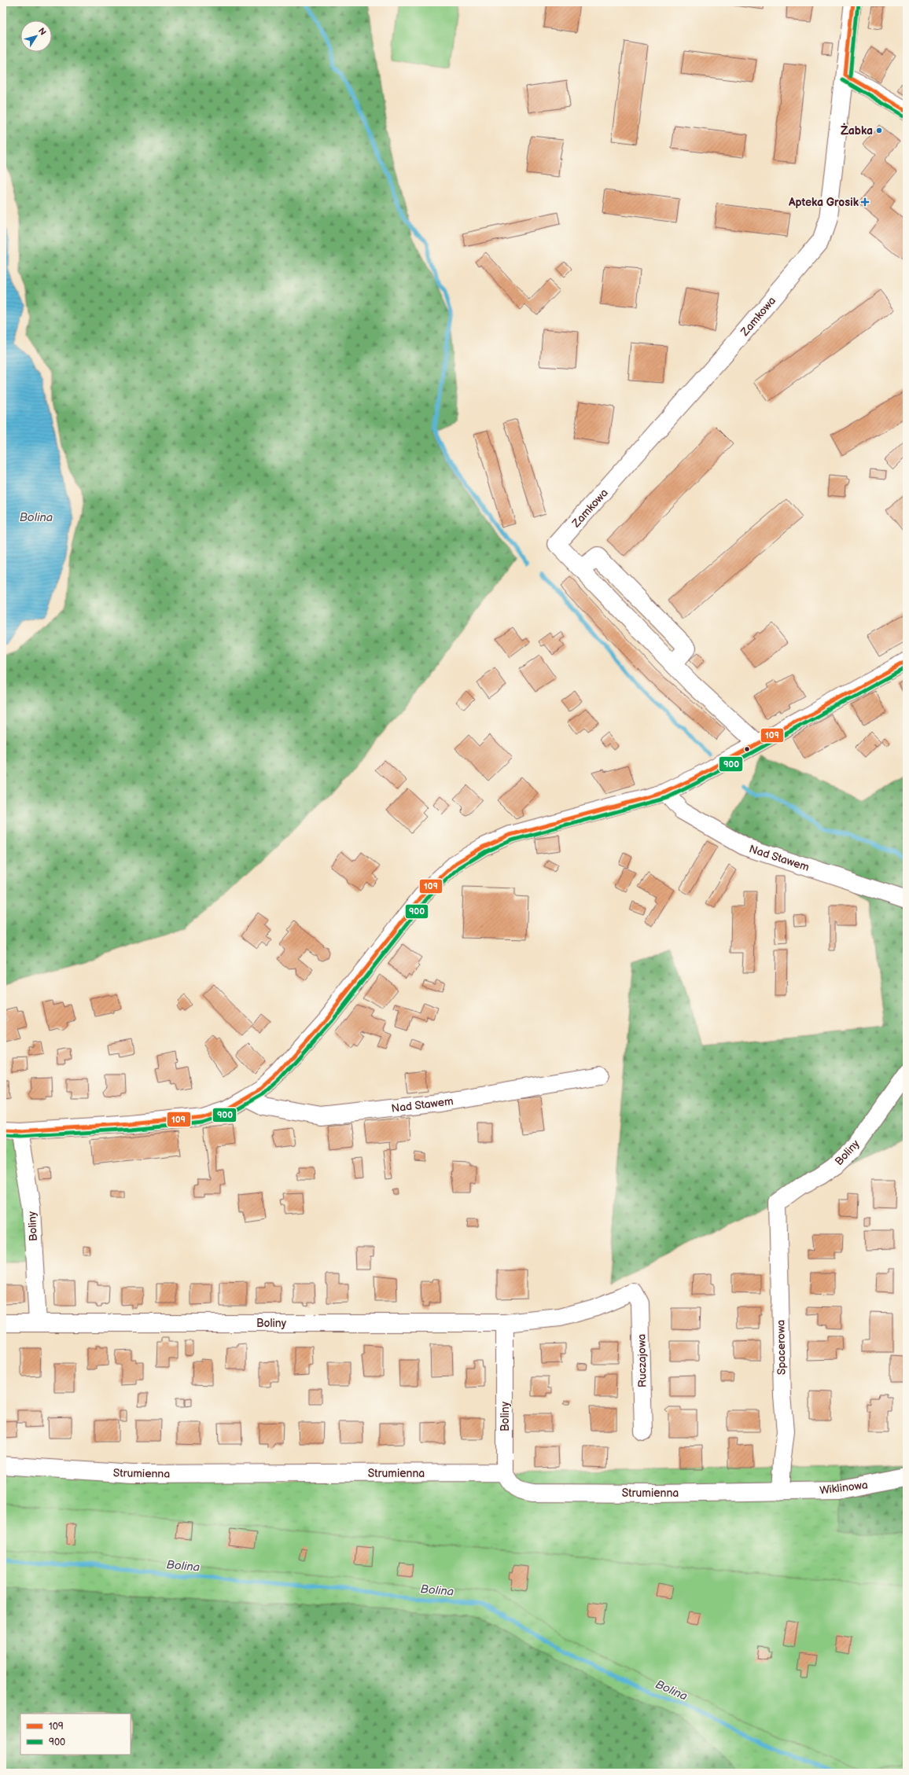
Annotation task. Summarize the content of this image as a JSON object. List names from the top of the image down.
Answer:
{
  "streets": {
    "street": [
      "Zamkowa",
      "Nad Stawem",
      "Boliny",
      "Spacerowa",
      "Ruczajowa",
      "Strumienna",
      "Wiklinowa"
    ]
  },
  "crossings": [
    ["Boliny", "Spacerowa"],
    ["Boliny", "Ruczajowa"],
    ["Boliny", "Strumienna"],
    ["Spacerowa", "Strumienna"],
    ["Spacerowa", "Wiklinowa"],
    ["Strumienna", "Wiklinowa"]
  ],
  "water": ["Bolina"],
  "places": {
    "other": ["Żabka"],
    "health": ["Apteka Grosik"]
  },
  "lines": ["transit line 109", "transit line 900"],
  "legend": ["109", "900"],
  "north": "top right"
}
